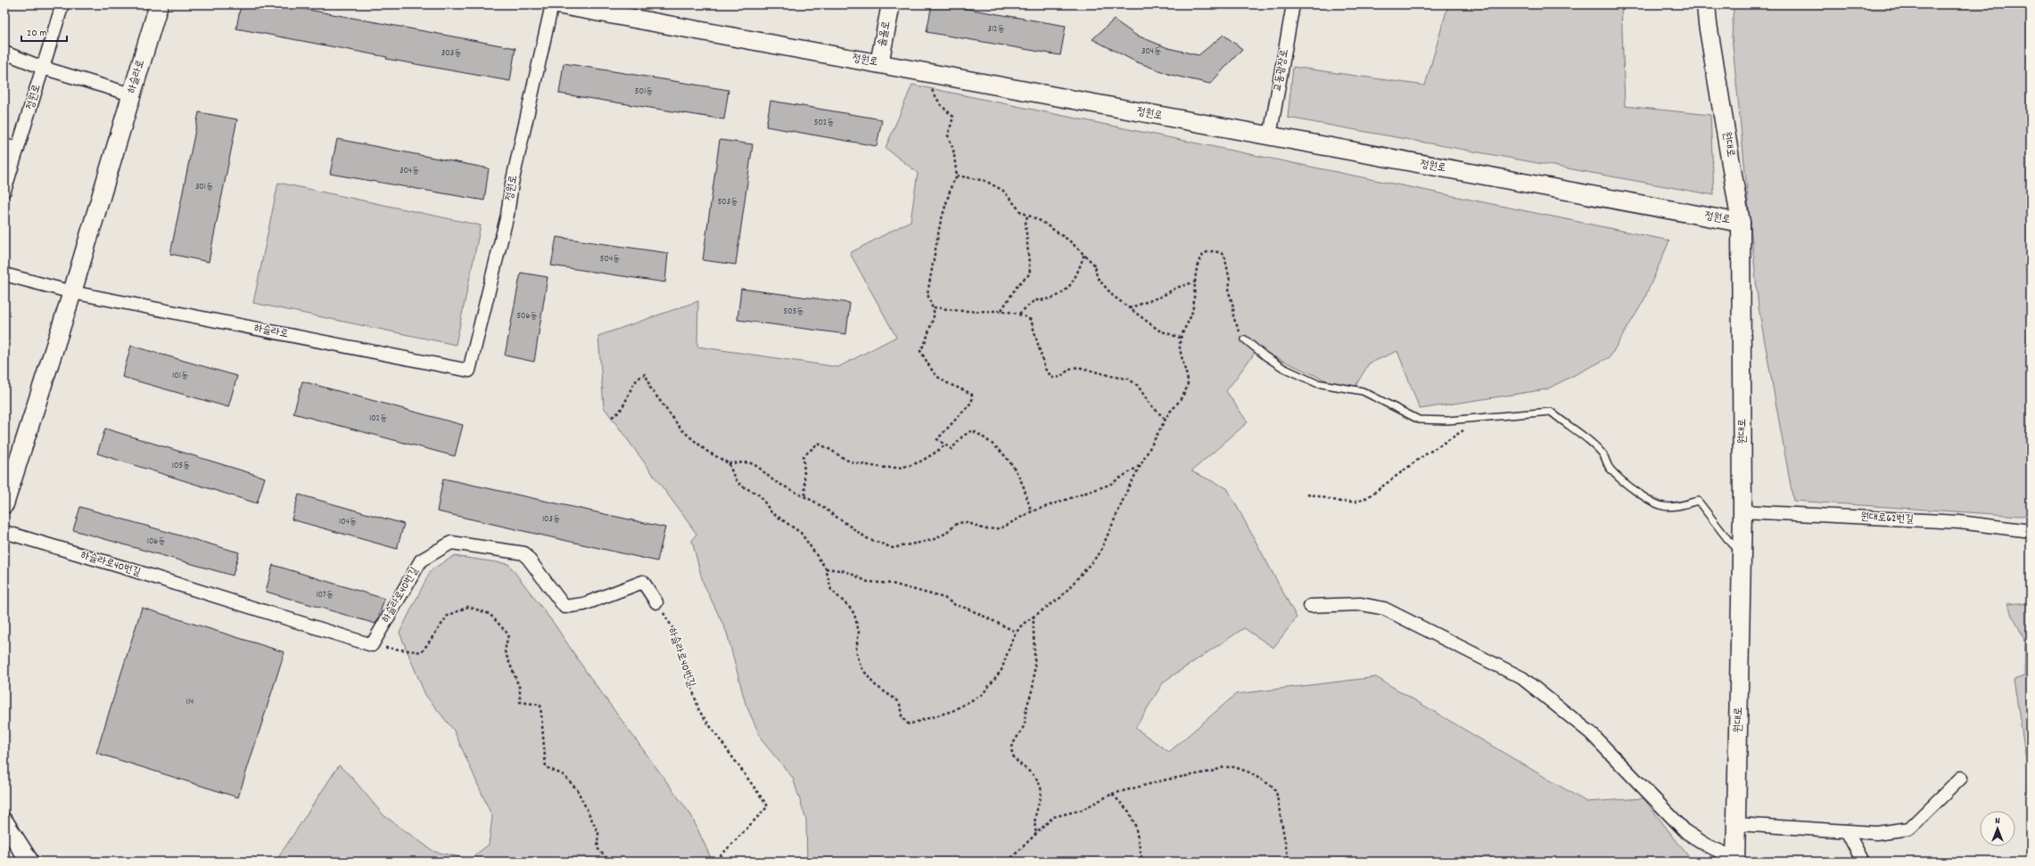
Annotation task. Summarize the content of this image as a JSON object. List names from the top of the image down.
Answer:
{
  "streets": {
    "street": [
      "솔올로",
      "정원로",
      "교동광장로",
      "하슬라로",
      "원대로",
      "원대로62번길",
      "하슬라로40번길"
    ]
  },
  "crossings": [
    ["솔올로", "정원로"],
    ["정원로", "교동광장로"],
    ["정원로", "하슬라로"],
    ["정원로", "원대로"],
    ["원대로", "원대로62번길"]
  ],
  "house_numbers": [
    "312동",
    "304동",
    "303동",
    "501동",
    "502동",
    "304동",
    "301동",
    "503동",
    "504동",
    "505동",
    "506동",
    "101동",
    "102동",
    "105동",
    "103동",
    "104동",
    "106동",
    "107동",
    "114"
  ],
  "scale_bar": "20 m",
  "north": "top"
}
